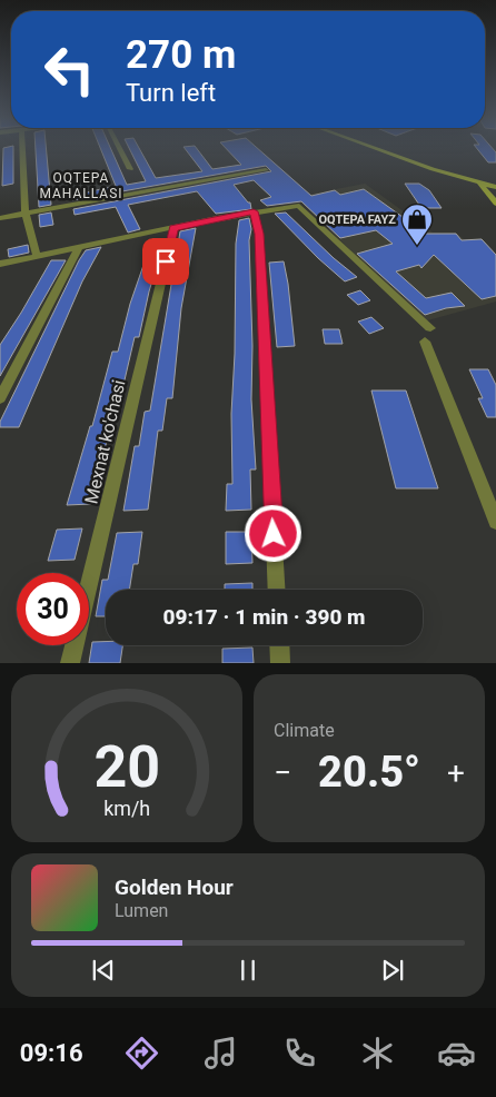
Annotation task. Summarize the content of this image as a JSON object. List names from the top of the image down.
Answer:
{
  "streets": {
    "street": ["Mexnat ko'chasi"]
  },
  "districts": ["OQTEPA MAHALLASI"],
  "places": {
    "shop": ["OQTEPA FAYZ"]
  },
  "page": {
    "turn": ["270 m", "Turn left"],
    "limit": "30",
    "trip": "09:17 · 1 min · 390 m",
    "tile": "Climate",
    "heat": ["−", "20.5°", "+"],
    "song": ["Golden Hour", "Lumen"],
    "tabs": "09:16",
    "gauge": ["20", "km/h"]
  }
}
